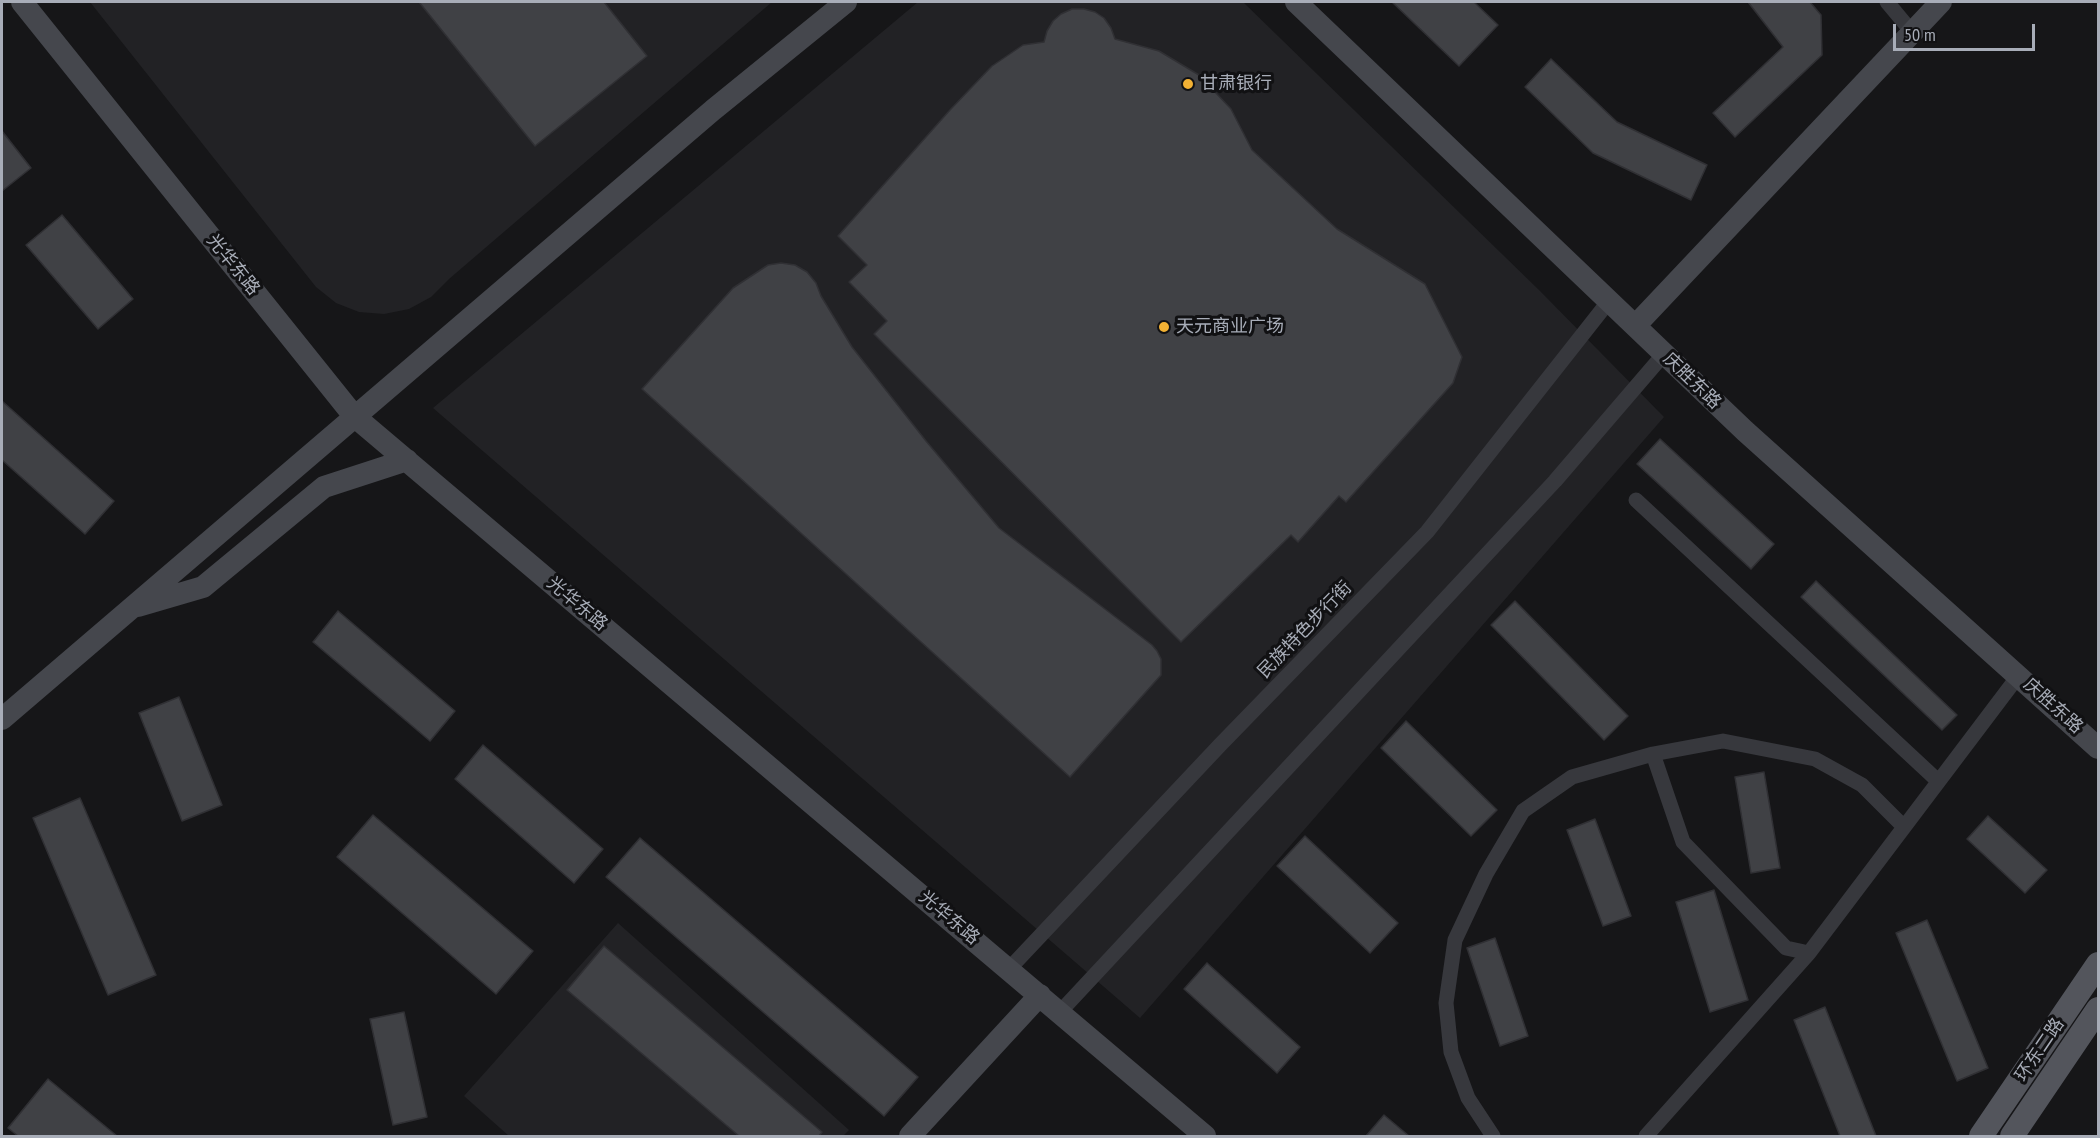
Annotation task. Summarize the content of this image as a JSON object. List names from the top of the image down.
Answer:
{
  "streets": {
    "main road": ["光华东路", "庆胜东路", "环东二路"],
    "street": ["民族特色步行街"]
  },
  "crossings": [
    ["光华东路", "民族特色步行街"],
    ["庆胜东路", "民族特色步行街"]
  ],
  "places": ["甘肃银行", "天元商业广场"],
  "scale_bar": "50 m"
}
